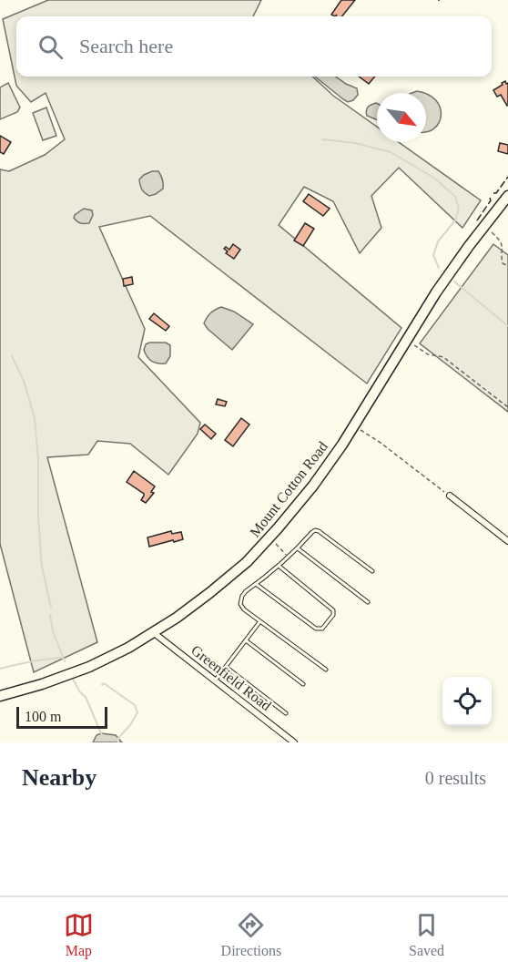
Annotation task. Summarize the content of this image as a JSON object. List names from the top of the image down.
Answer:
{
  "streets": {
    "highway": ["Mount Cotton Road"],
    "street": ["Greenfield Road"]
  },
  "crossings": [
    ["Mount Cotton Road", "Greenfield Road"]
  ],
  "scale_bar": "100 m",
  "north": "bottom right",
  "page": {
    "search": "Search here",
    "scale": "100 m",
    "heading": ["Nearby", "0 results"],
    "nav": ["Map", "Directions", "Saved"]
  }
}
